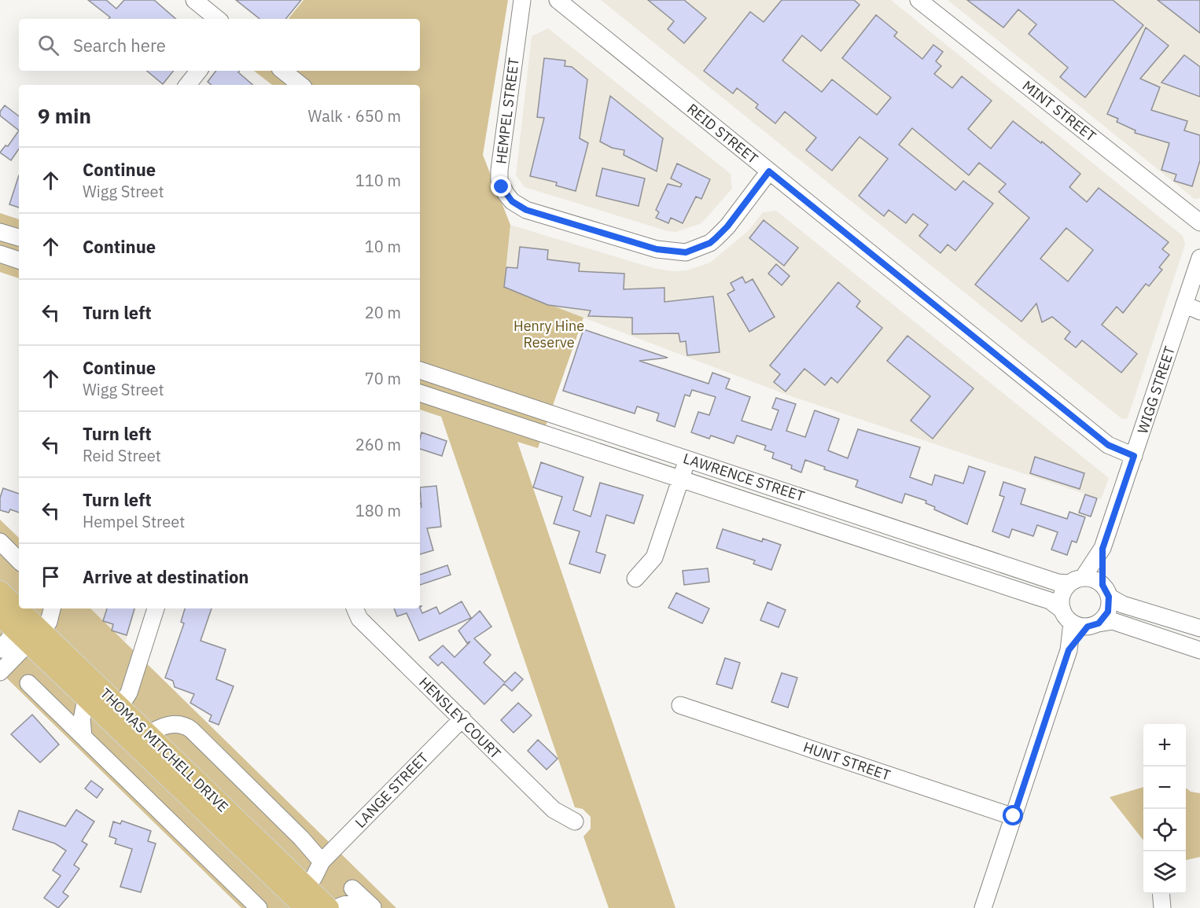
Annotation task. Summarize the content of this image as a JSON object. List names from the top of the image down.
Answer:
{
  "streets": {
    "main road": ["THOMAS MITCHELL DRIVE"],
    "street": [
      "HEMPEL STREET",
      "MINT STREET",
      "REID STREET",
      "WIGG STREET",
      "LAWRENCE STREET",
      "HENSLEY COURT",
      "HUNT STREET",
      "LANGE STREET"
    ]
  },
  "crossings": [
    ["HEMPEL STREET", "REID STREET"],
    ["REID STREET", "WIGG STREET"],
    ["WIGG STREET", "LAWRENCE STREET"],
    ["HENSLEY COURT", "LANGE STREET"],
    ["THOMAS MITCHELL DRIVE", "LANGE STREET"]
  ],
  "parks": ["Henry Hine Reserve"],
  "page": {
    "search": "Search here",
    "heading": ["9 min", "Walk · 650 m"],
    "list": [
      ["Continue", "Wigg Street", "110 m"],
      ["Continue", "10 m"],
      ["Turn left", "20 m"],
      ["Continue", "Wigg Street", "70 m"],
      ["Turn left", "Reid Street", "260 m"],
      ["Turn left", "Hempel Street", "180 m"],
      "Arrive at destination"
    ],
    "map_buttons": ["+", "−"]
  }
}
